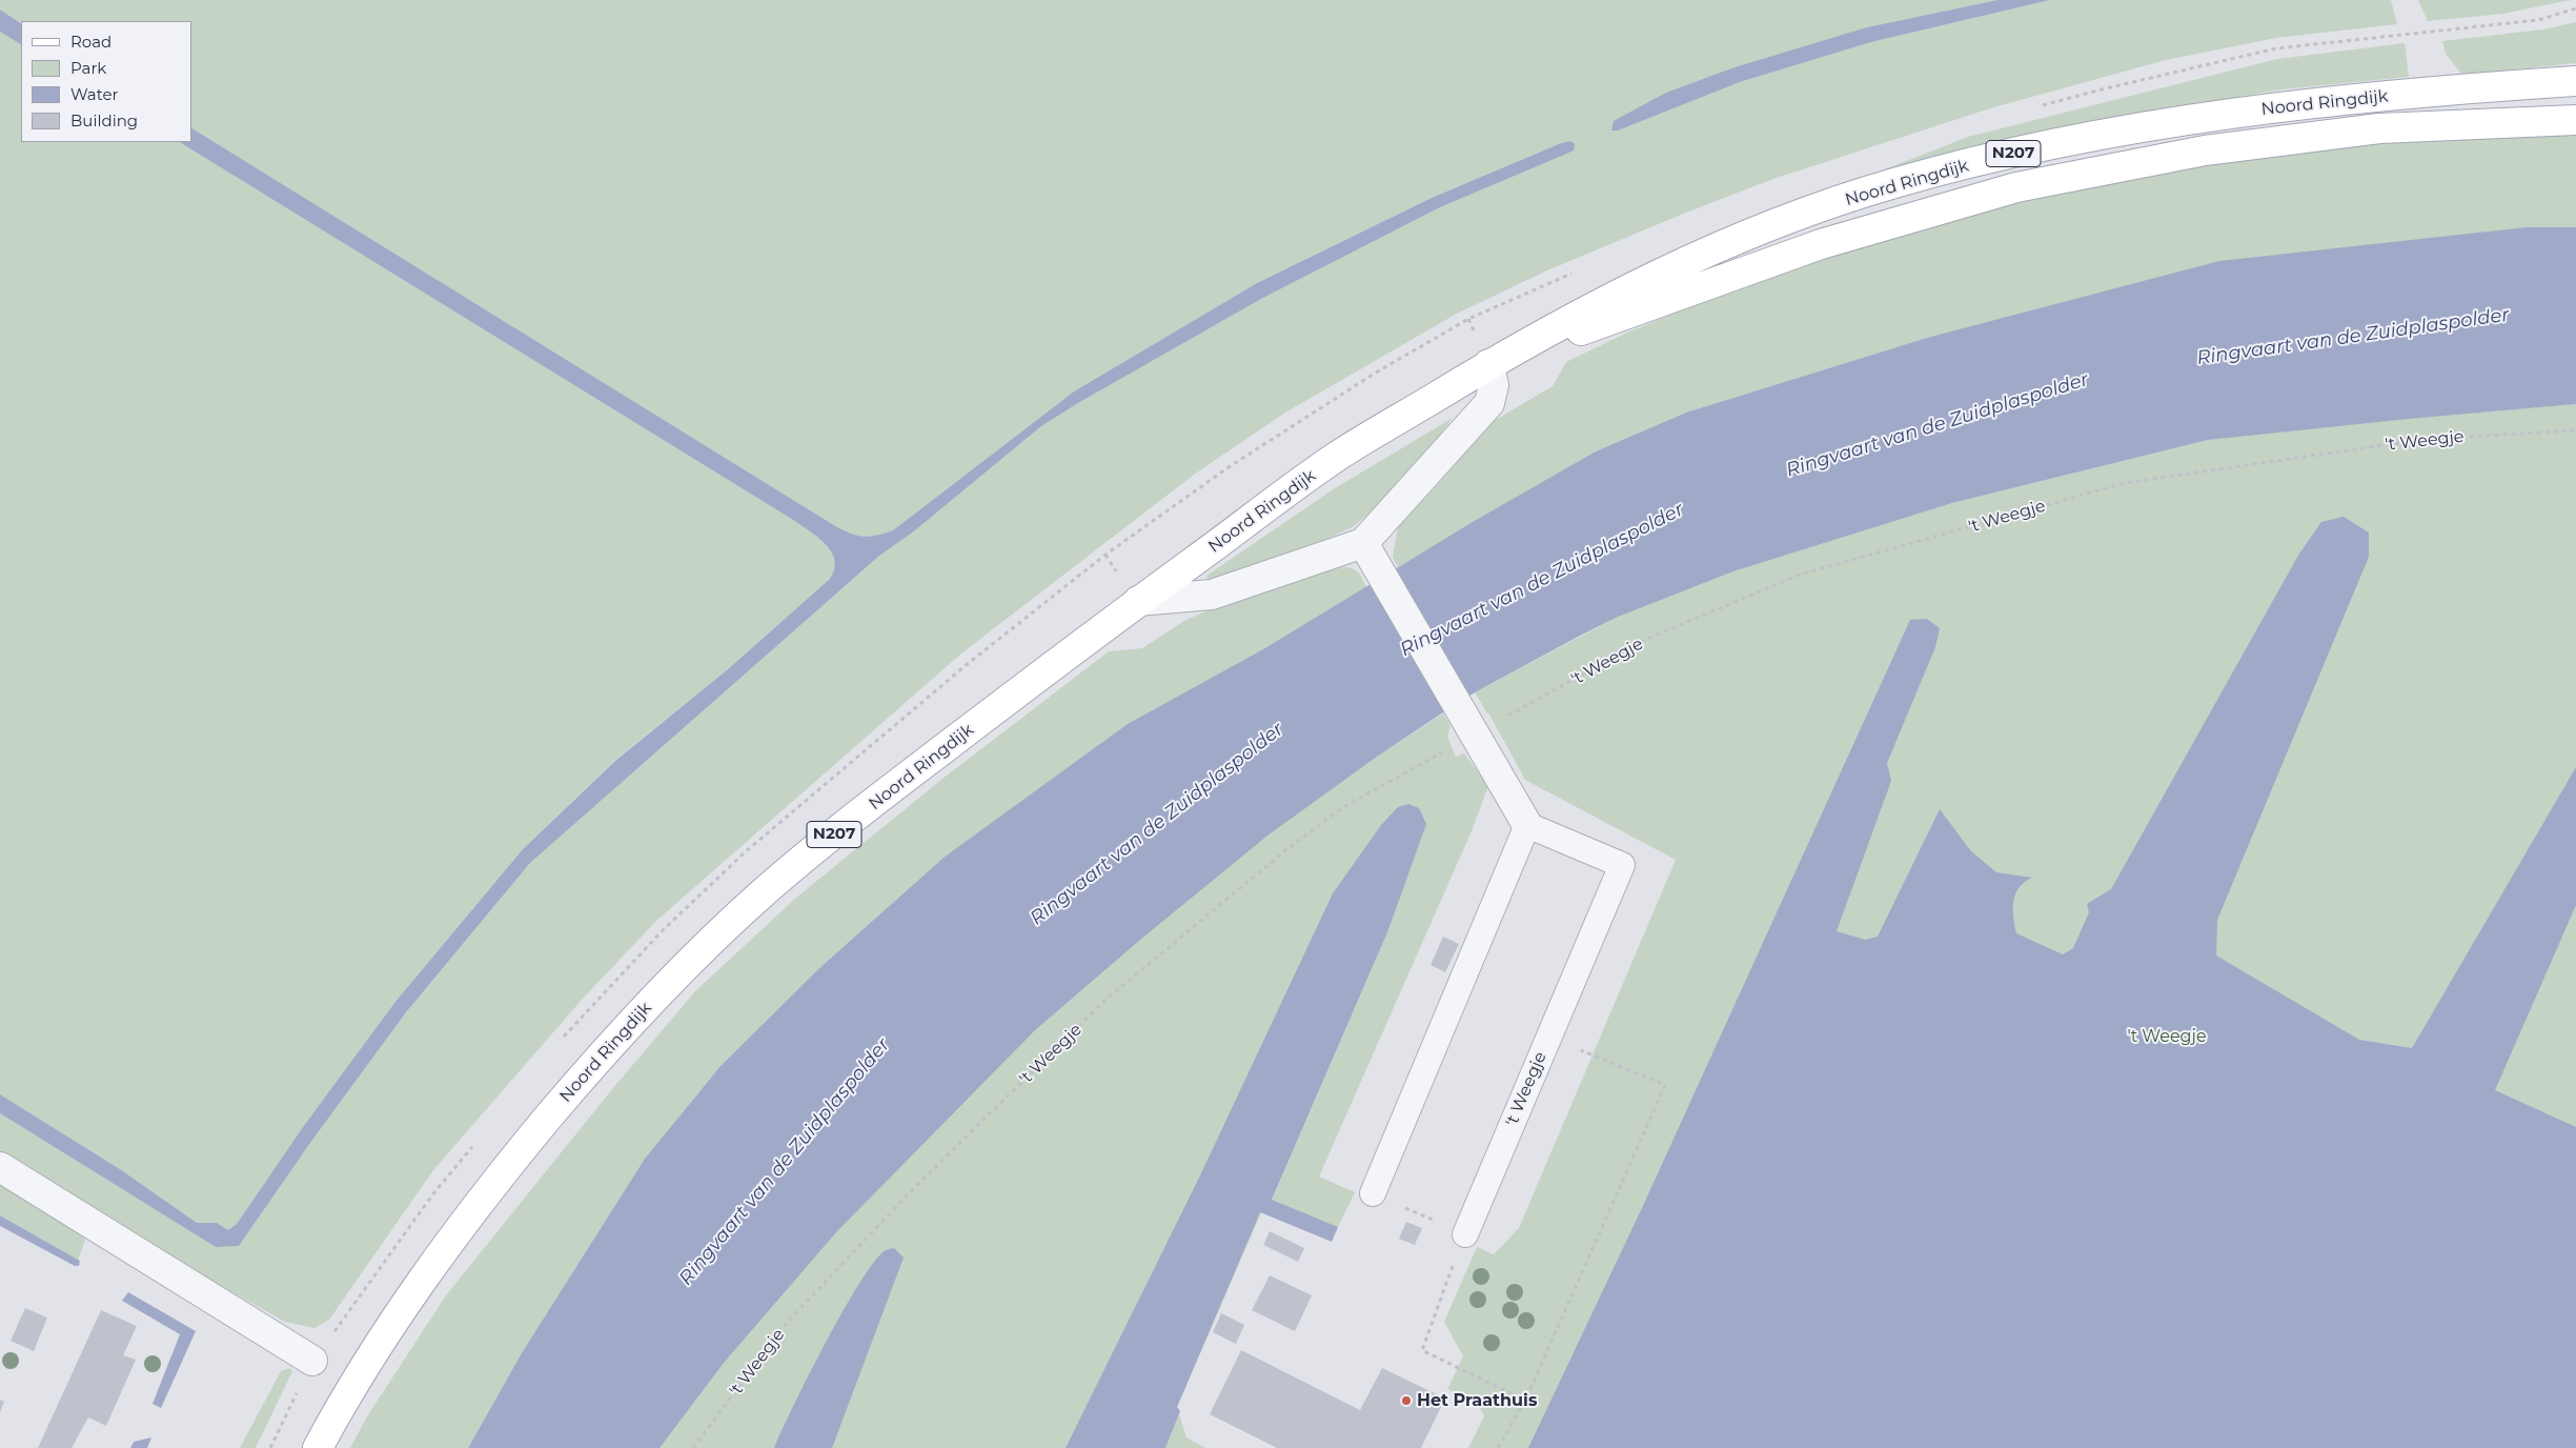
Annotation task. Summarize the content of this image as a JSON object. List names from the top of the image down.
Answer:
{
  "streets": {
    "main road": ["Noord Ringdijk", "N207"],
    "lane": ["'t Weegje"]
  },
  "water": ["Ringvaart van de Zuidplaspolder"],
  "parks": ["'t Weegje"],
  "places": ["Het Praathuis"],
  "legend": [
    "Road",
    "Park",
    "Water",
    "Building"
  ]
}
